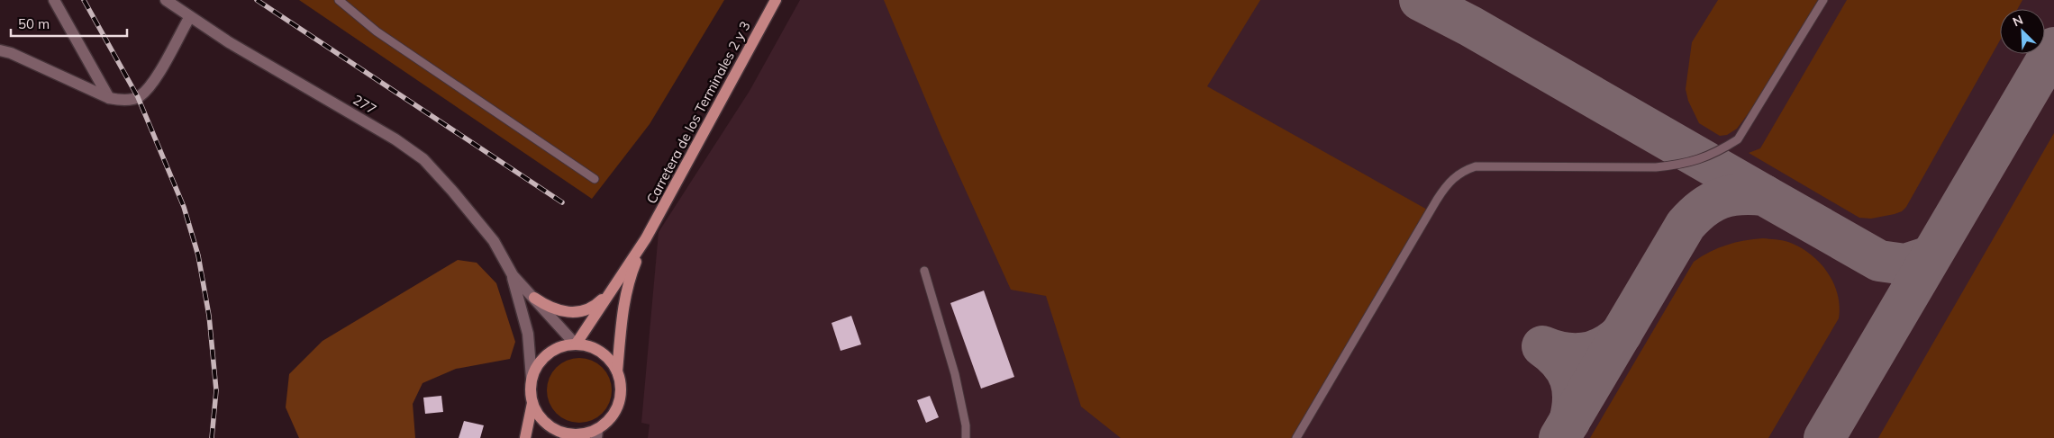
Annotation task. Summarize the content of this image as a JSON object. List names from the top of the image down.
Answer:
{
  "streets": {
    "main road": ["Carretera de los Terminales 2 y 3"],
    "street": ["277"]
  },
  "crossings": [
    ["277", "Carretera de los Terminales 2 y 3"]
  ],
  "scale_bar": "50 m",
  "north": "top left"
}
